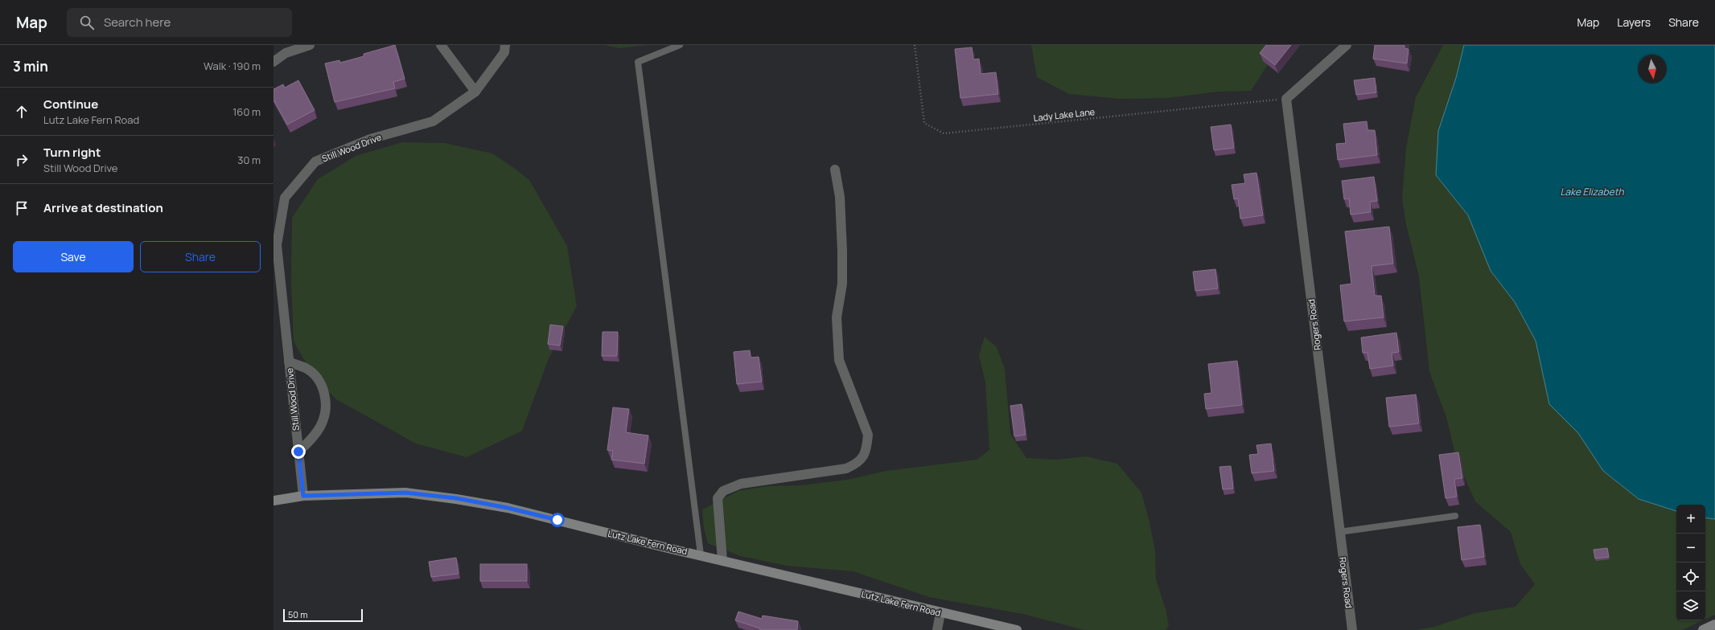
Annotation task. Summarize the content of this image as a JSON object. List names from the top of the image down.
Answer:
{
  "streets": {
    "main road": ["Lutz Lake Fern Road"],
    "street": ["Still Wood Drive", "Rogers Road"],
    "path": ["Lady Lake Lane"]
  },
  "crossings": [
    ["Lady Lake Lane", "Rogers Road"],
    ["Still Wood Drive", "Lutz Lake Fern Road"]
  ],
  "water": ["Lake Elizabeth"],
  "scale_bar": "50 m",
  "north": "bottom",
  "page": {
    "header": "Map",
    "search": "Search here",
    "nav": ["Map", "Layers", "Share"],
    "heading": ["3 min", "Walk · 190 m"],
    "list": [
      ["Continue", "Lutz Lake Fern Road", "160 m"],
      ["Turn right", "Still Wood Drive", "30 m"],
      "Arrive at destination"
    ],
    "buttons": ["Save", "Share"],
    "map_buttons": ["+", "−"],
    "scale": "50 m"
  }
}
